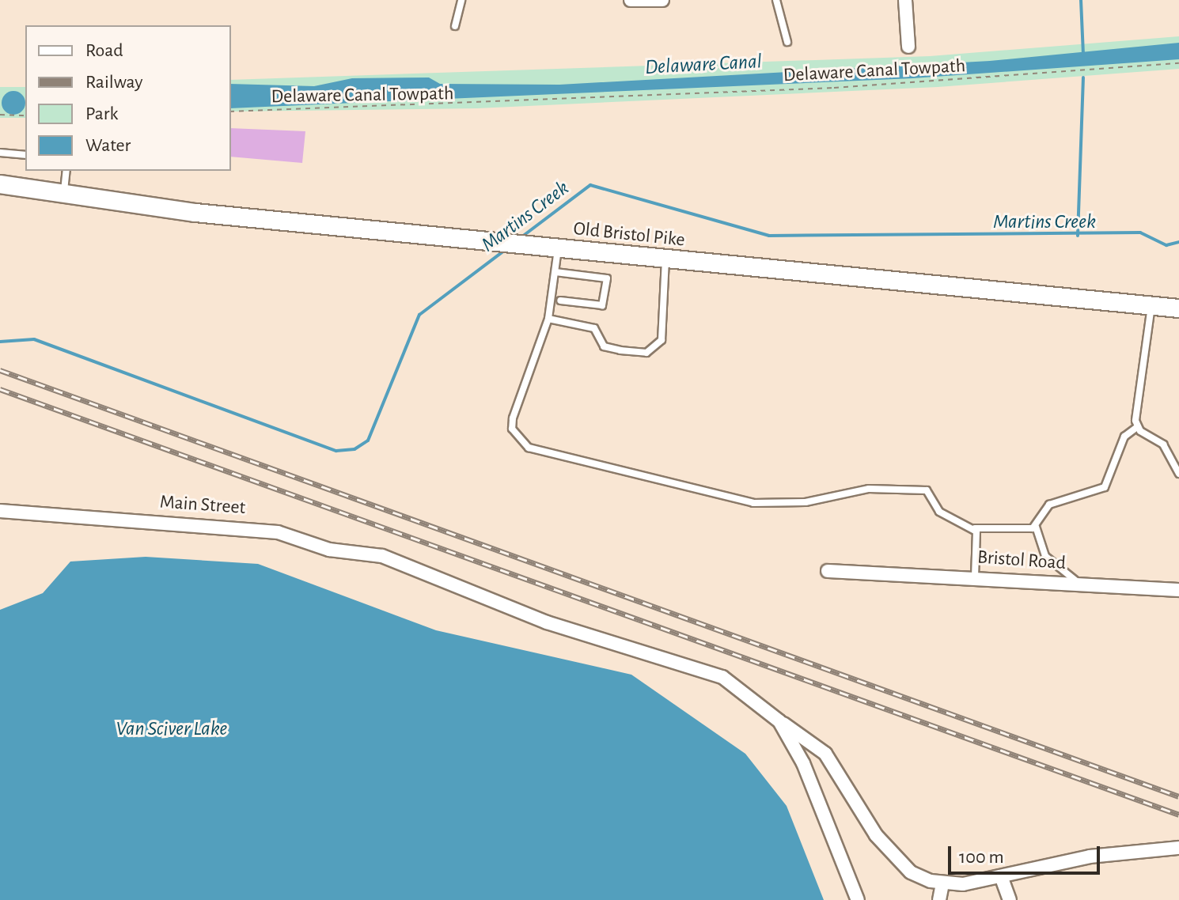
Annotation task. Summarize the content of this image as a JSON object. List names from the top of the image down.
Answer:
{
  "streets": {
    "main road": ["Old Bristol Pike"],
    "street": ["Main Street", "Bristol Road"],
    "path": ["Delaware Canal Towpath"]
  },
  "water": ["Delaware Canal", "Martins Creek", "Van Sciver Lake"],
  "legend": [
    "Road",
    "Railway",
    "Park",
    "Water"
  ],
  "scale_bar": "100 m"
}
